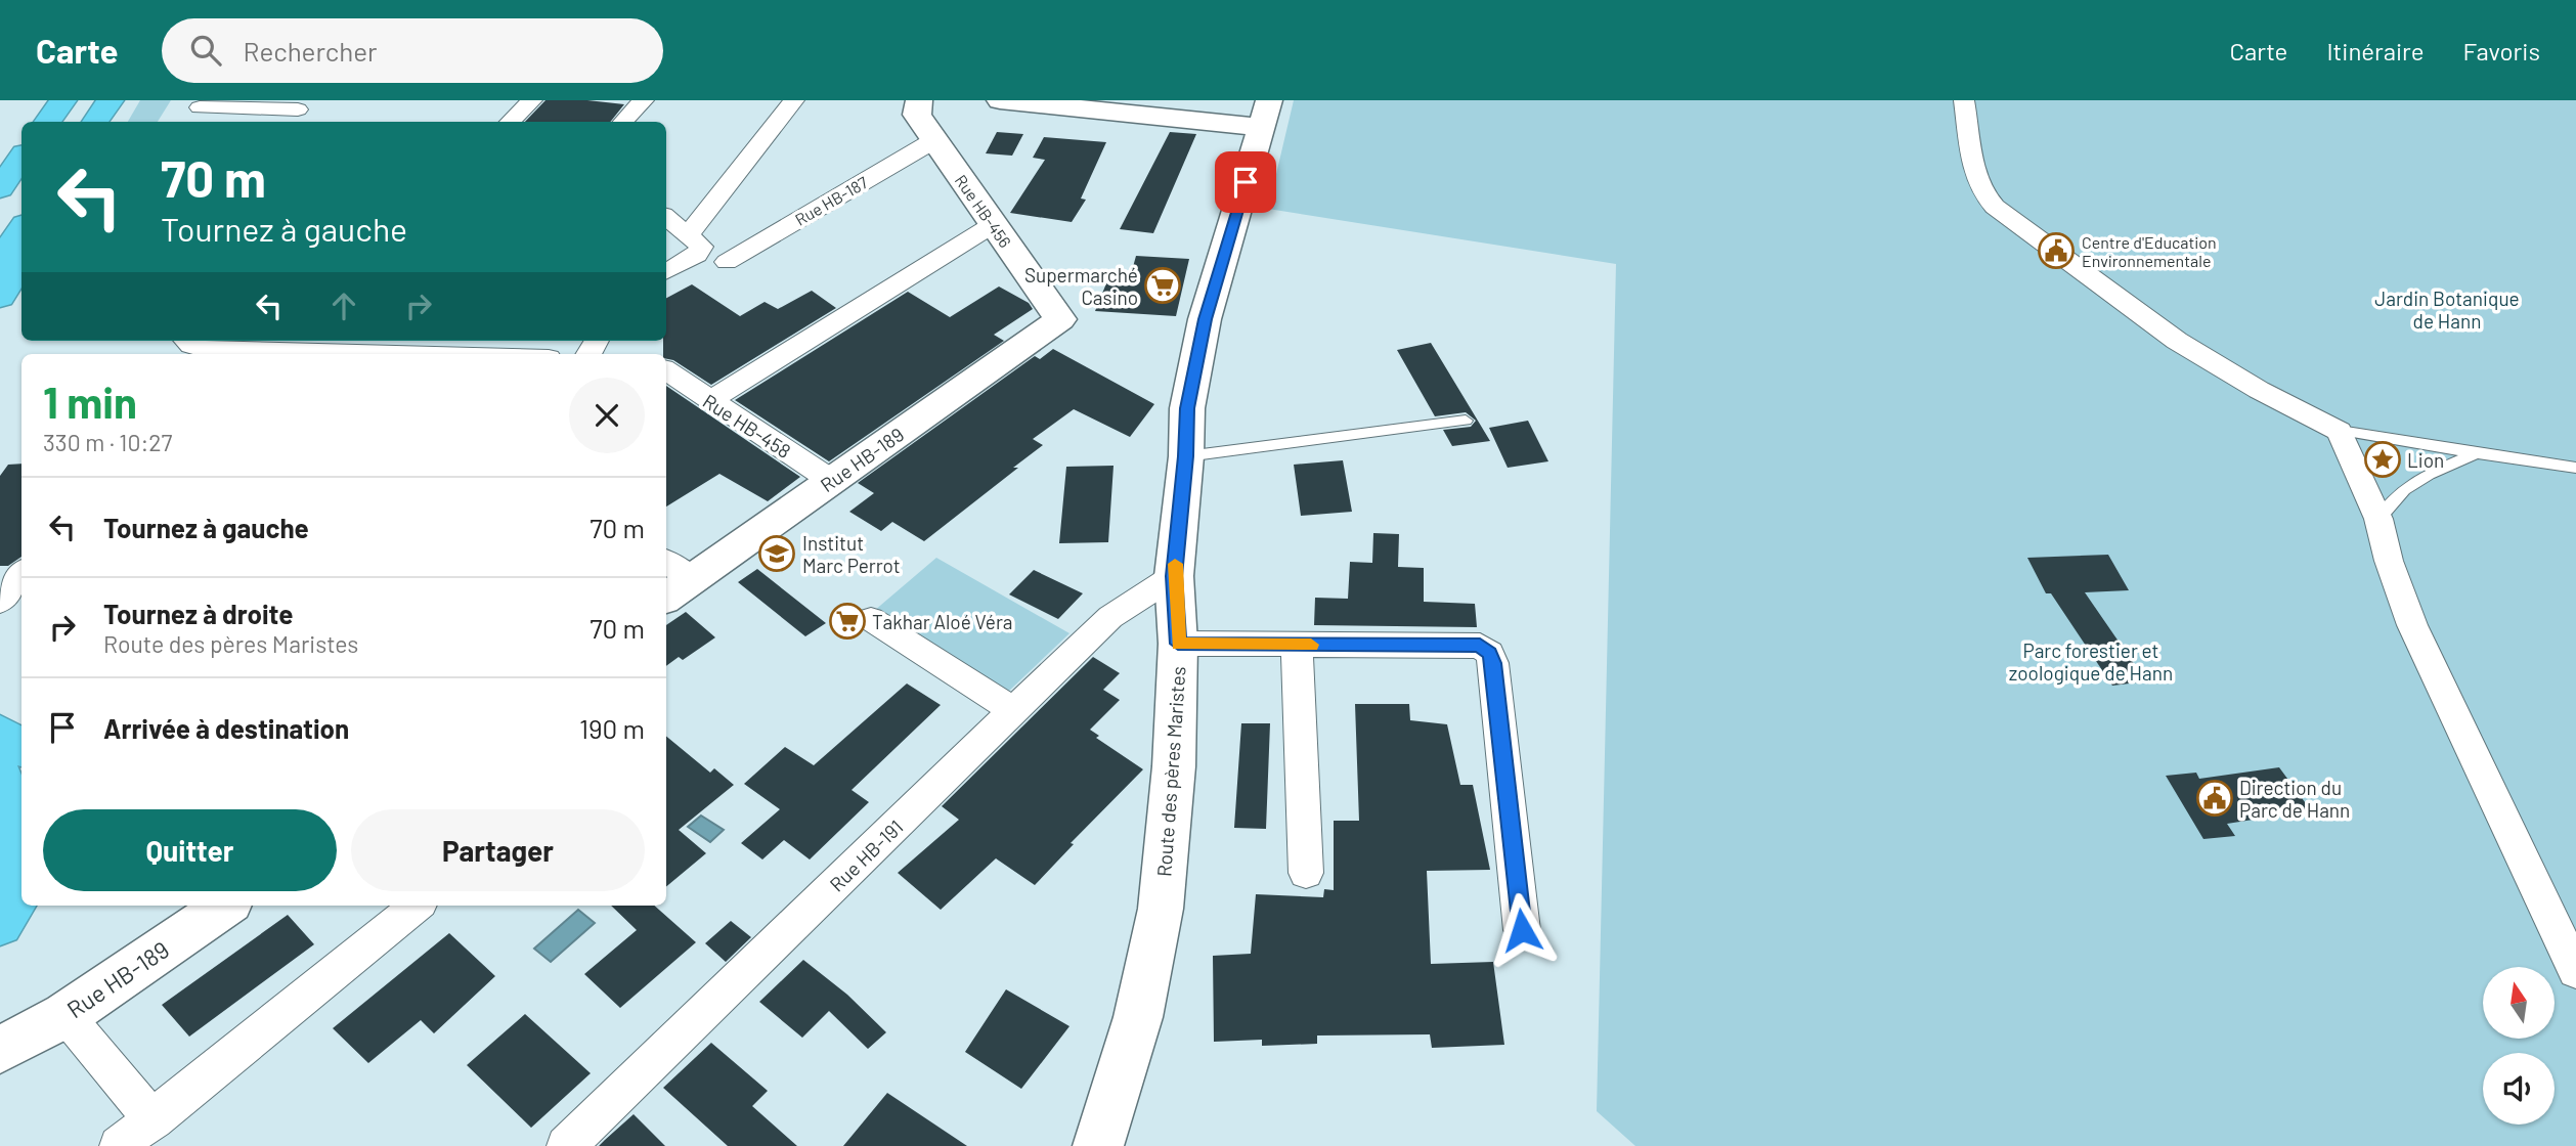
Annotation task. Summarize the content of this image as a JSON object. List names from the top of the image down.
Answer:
{
  "streets": {
    "street": [
      "Rue HB-187",
      "Rue HB-456",
      "Rue HB-458",
      "Rue HB-189",
      "Route des pères Maristes",
      "Rue HB-191"
    ]
  },
  "crossings": [
    ["Rue HB-187", "Rue HB-456"],
    ["Rue HB-456", "Rue HB-189"],
    ["Rue HB-458", "Rue HB-189"],
    ["Route des pères Maristes", "Rue HB-191"]
  ],
  "parks": ["Jardin Botanique de Hann", "Parc forestier et zoologique de Hann"],
  "places": {
    "public building": ["Centre d'Education Environnementale", "Direction du Parc de Hann"],
    "supermarket": ["Supermarché Casino", "Takhar Aloé Véra"],
    "place": ["Lion"],
    "school or university": ["Institut Marc Perrot"]
  },
  "north": "top",
  "page": {
    "header": "Carte",
    "search": "Rechercher",
    "nav": ["Carte", "Itinéraire", "Favoris"],
    "turn": ["70 m", "Tournez à gauche"],
    "heading": ["1 min", "330 m · 10:27"],
    "list": [
      {
        "name": "Tournez à gauche",
        "value": "70 m"
      },
      {
        "name": "Tournez à droite",
        "note": "Route des pères Maristes",
        "value": "70 m"
      },
      {
        "name": "Arrivée à destination",
        "value": "190 m"
      }
    ],
    "buttons": ["Quitter", "Partager"]
  }
}
